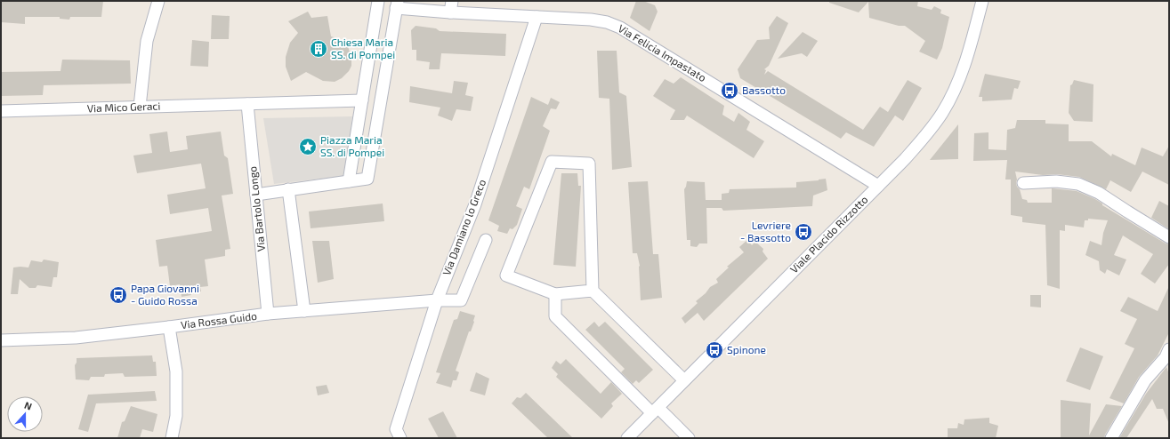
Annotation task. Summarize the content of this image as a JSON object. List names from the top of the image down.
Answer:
{
  "streets": {
    "street": [
      "Via Felicia Impastato",
      "Via Mico Geraci",
      "Via Bartolo Longo",
      "Via Damiano lo Greco",
      "Viale Placido Rizzotto",
      "Via Rossa Guido"
    ]
  },
  "crossings": [
    ["Via Felicia Impastato", "Via Damiano lo Greco"],
    ["Via Felicia Impastato", "Viale Placido Rizzotto"],
    ["Via Mico Geraci", "Via Bartolo Longo"],
    ["Via Bartolo Longo", "Via Rossa Guido"],
    ["Via Damiano lo Greco", "Via Rossa Guido"]
  ],
  "places": {
    "building": ["Chiesa Maria SS. di Pompei"],
    "bus stop": [
      "Bassotto",
      "Levriere - Bassotto",
      "Papa Giovanni - Guido Rossa",
      "Spinone"
    ],
    "place": ["Piazza Maria SS. di Pompei"]
  },
  "north": "top"
}
